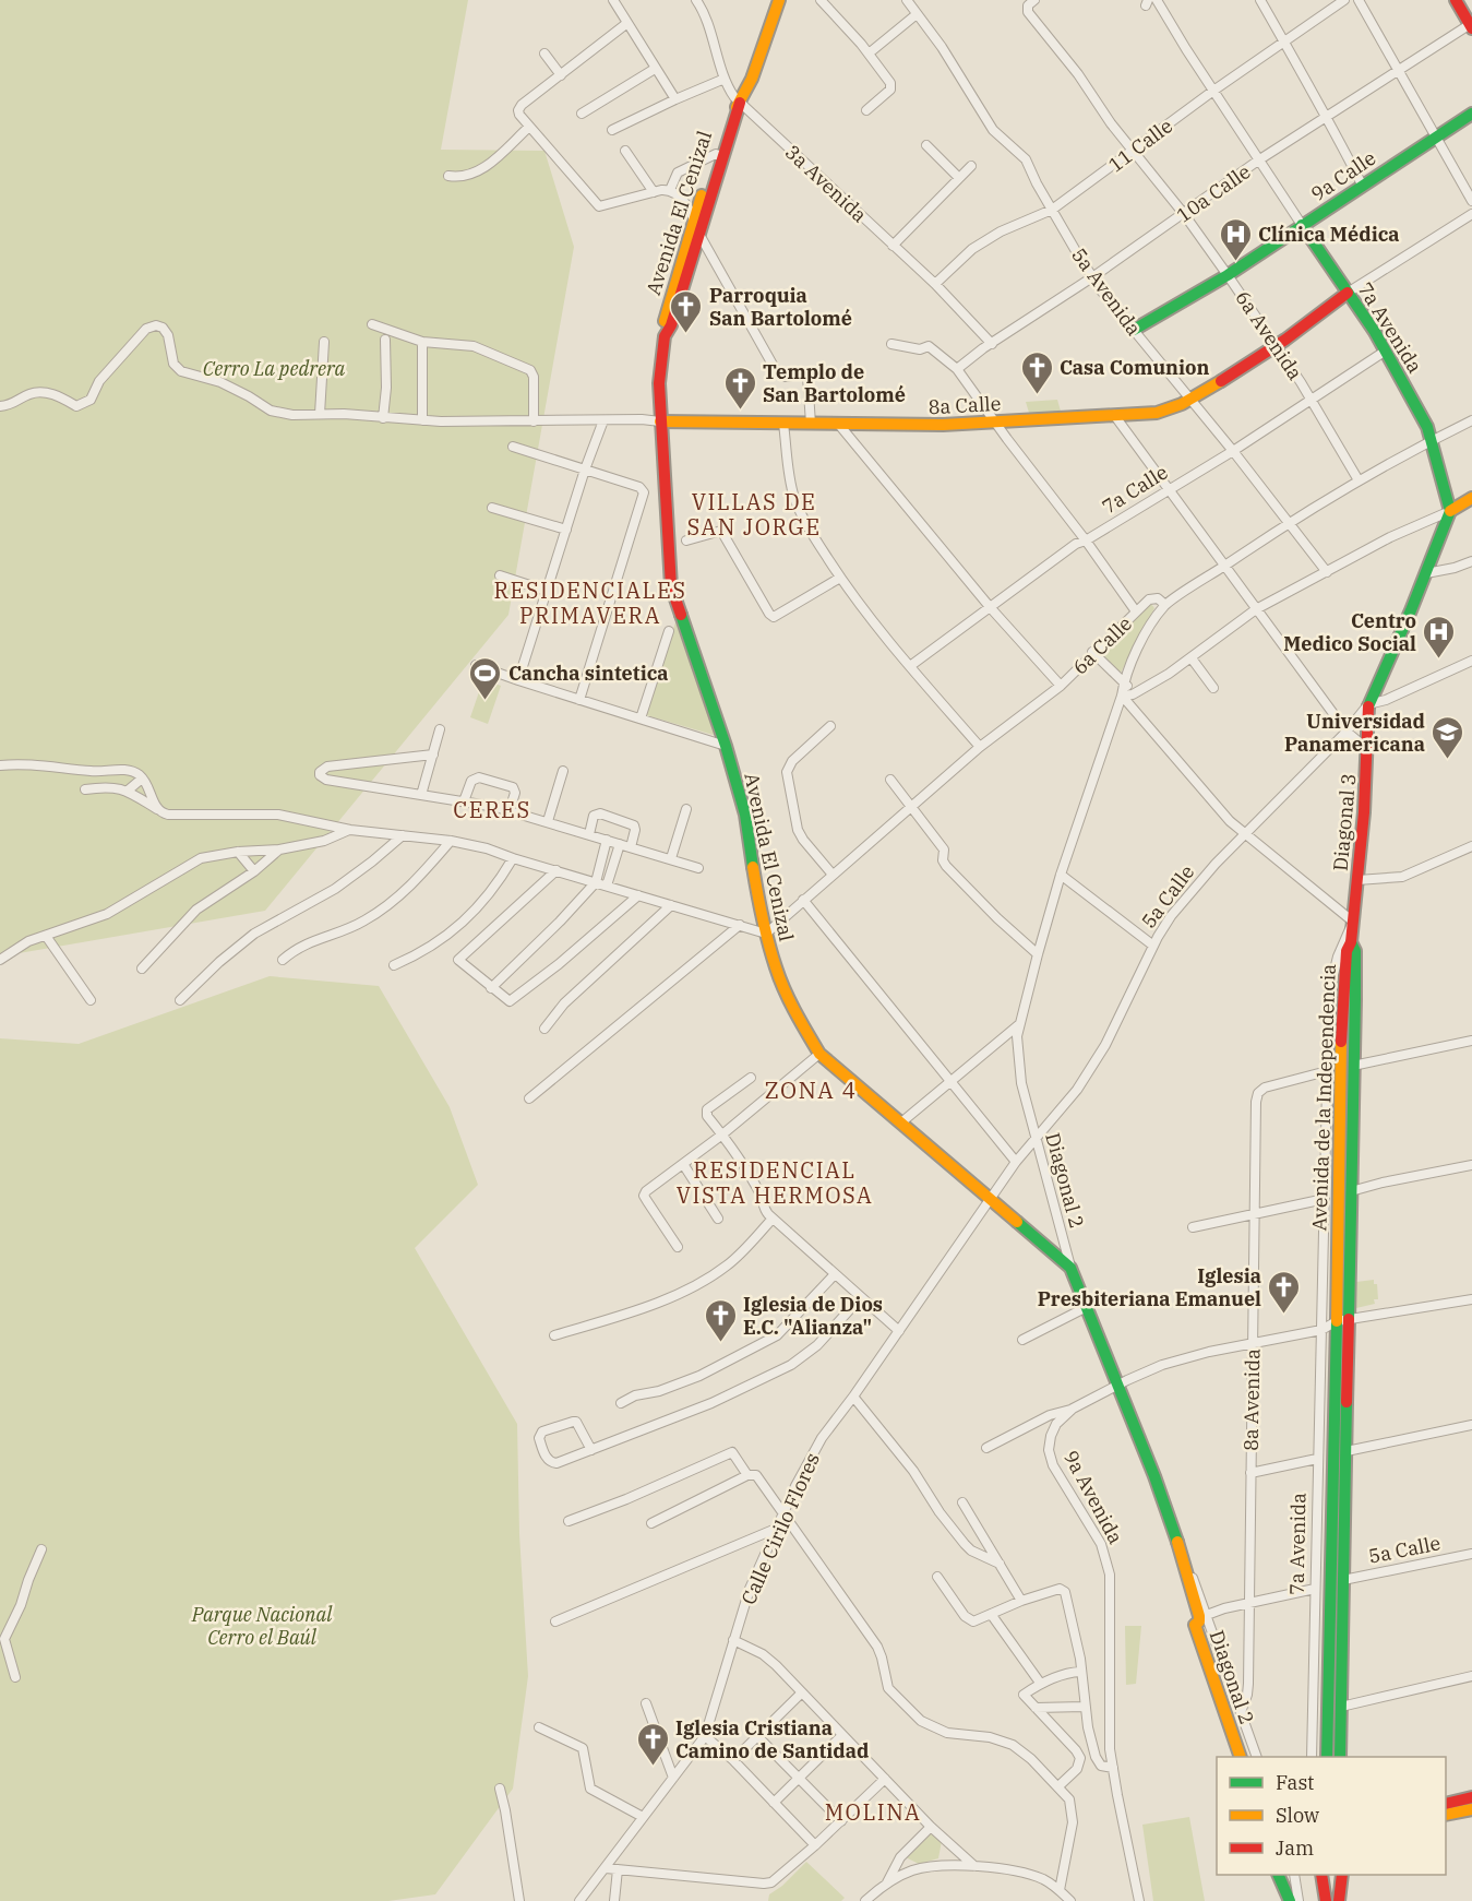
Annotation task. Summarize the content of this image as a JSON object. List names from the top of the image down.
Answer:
{
  "streets": {
    "main road": [
      "9a Calle",
      "Avenida El Cenizal",
      "7a Avenida",
      "8a Calle",
      "Diagonal 3",
      "Avenida de la Independencia",
      "Diagonal 2"
    ],
    "street": [
      "11 Calle",
      "3a Avenida",
      "10a Calle",
      "5a Avenida",
      "6a Avenida",
      "7a Calle",
      "6a Calle",
      "5a Calle",
      "8a Avenida",
      "9a Avenida",
      "Calle Cirilo Flores"
    ]
  },
  "crossings": [
    ["11 Calle", "3a Avenida"],
    ["11 Calle", "5a Avenida"],
    ["11 Calle", "7a Avenida"],
    ["11 Calle", "6a Avenida"],
    ["9a Calle", "5a Avenida"],
    ["9a Calle", "7a Avenida"],
    ["9a Calle", "6a Avenida"],
    ["3a Avenida", "10a Calle"],
    ["3a Avenida", "Avenida El Cenizal"],
    ["10a Calle", "5a Avenida"],
    ["10a Calle", "7a Avenida"],
    ["10a Calle", "6a Avenida"],
    ["Avenida El Cenizal", "8a Calle"],
    ["Avenida El Cenizal", "6a Calle"],
    ["Avenida El Cenizal", "Diagonal 2"],
    ["Avenida El Cenizal", "Calle Cirilo Flores"],
    ["5a Avenida", "8a Calle"],
    ["5a Avenida", "7a Calle"],
    ["5a Avenida", "6a Calle"],
    ["7a Avenida", "8a Calle"],
    ["7a Avenida", "7a Calle"],
    ["7a Avenida", "6a Calle"],
    ["7a Avenida", "Diagonal 3"],
    ["7a Avenida", "8a Avenida"],
    ["7a Avenida", "9a Avenida"],
    ["6a Avenida", "8a Calle"],
    ["6a Avenida", "7a Calle"],
    ["6a Avenida", "6a Calle"],
    ["6a Calle", "Diagonal 2"],
    ["Diagonal 3", "5a Calle"],
    ["Diagonal 3", "Avenida de la Independencia"],
    ["5a Calle", "Avenida de la Independencia"],
    ["5a Calle", "Diagonal 2"],
    ["5a Calle", "Calle Cirilo Flores"],
    ["Avenida de la Independencia", "9a Avenida"],
    ["Diagonal 2", "9a Avenida"],
    ["Diagonal 2", "Calle Cirilo Flores"],
    ["8a Avenida", "9a Avenida"]
  ],
  "districts": [
    "VILLAS DE SAN JORGE",
    "RESIDENCIALES PRIMAVERA",
    "CERES",
    "ZONA 4",
    "RESIDENCIAL VISTA HERMOSA",
    "MOLINA"
  ],
  "parks": ["Cerro La pedrera", "Parque Nacional Cerro el Baúl"],
  "places": {
    "hospital": ["Clínica Médica", "Centro Medico Social"],
    "church": [
      "Parroquia San Bartolomé",
      "Casa Comunion",
      "Templo de San Bartolomé",
      "Iglesia Presbiteriana Emanuel",
      "Iglesia de Dios E.C. \"Alianza\"",
      "Iglesia Cristiana Camino de Santidad"
    ],
    "sports": ["Cancha sintetica"],
    "school or university": ["Universidad Panamericana"]
  },
  "legend": ["Fast", "Slow", "Jam"]
}
